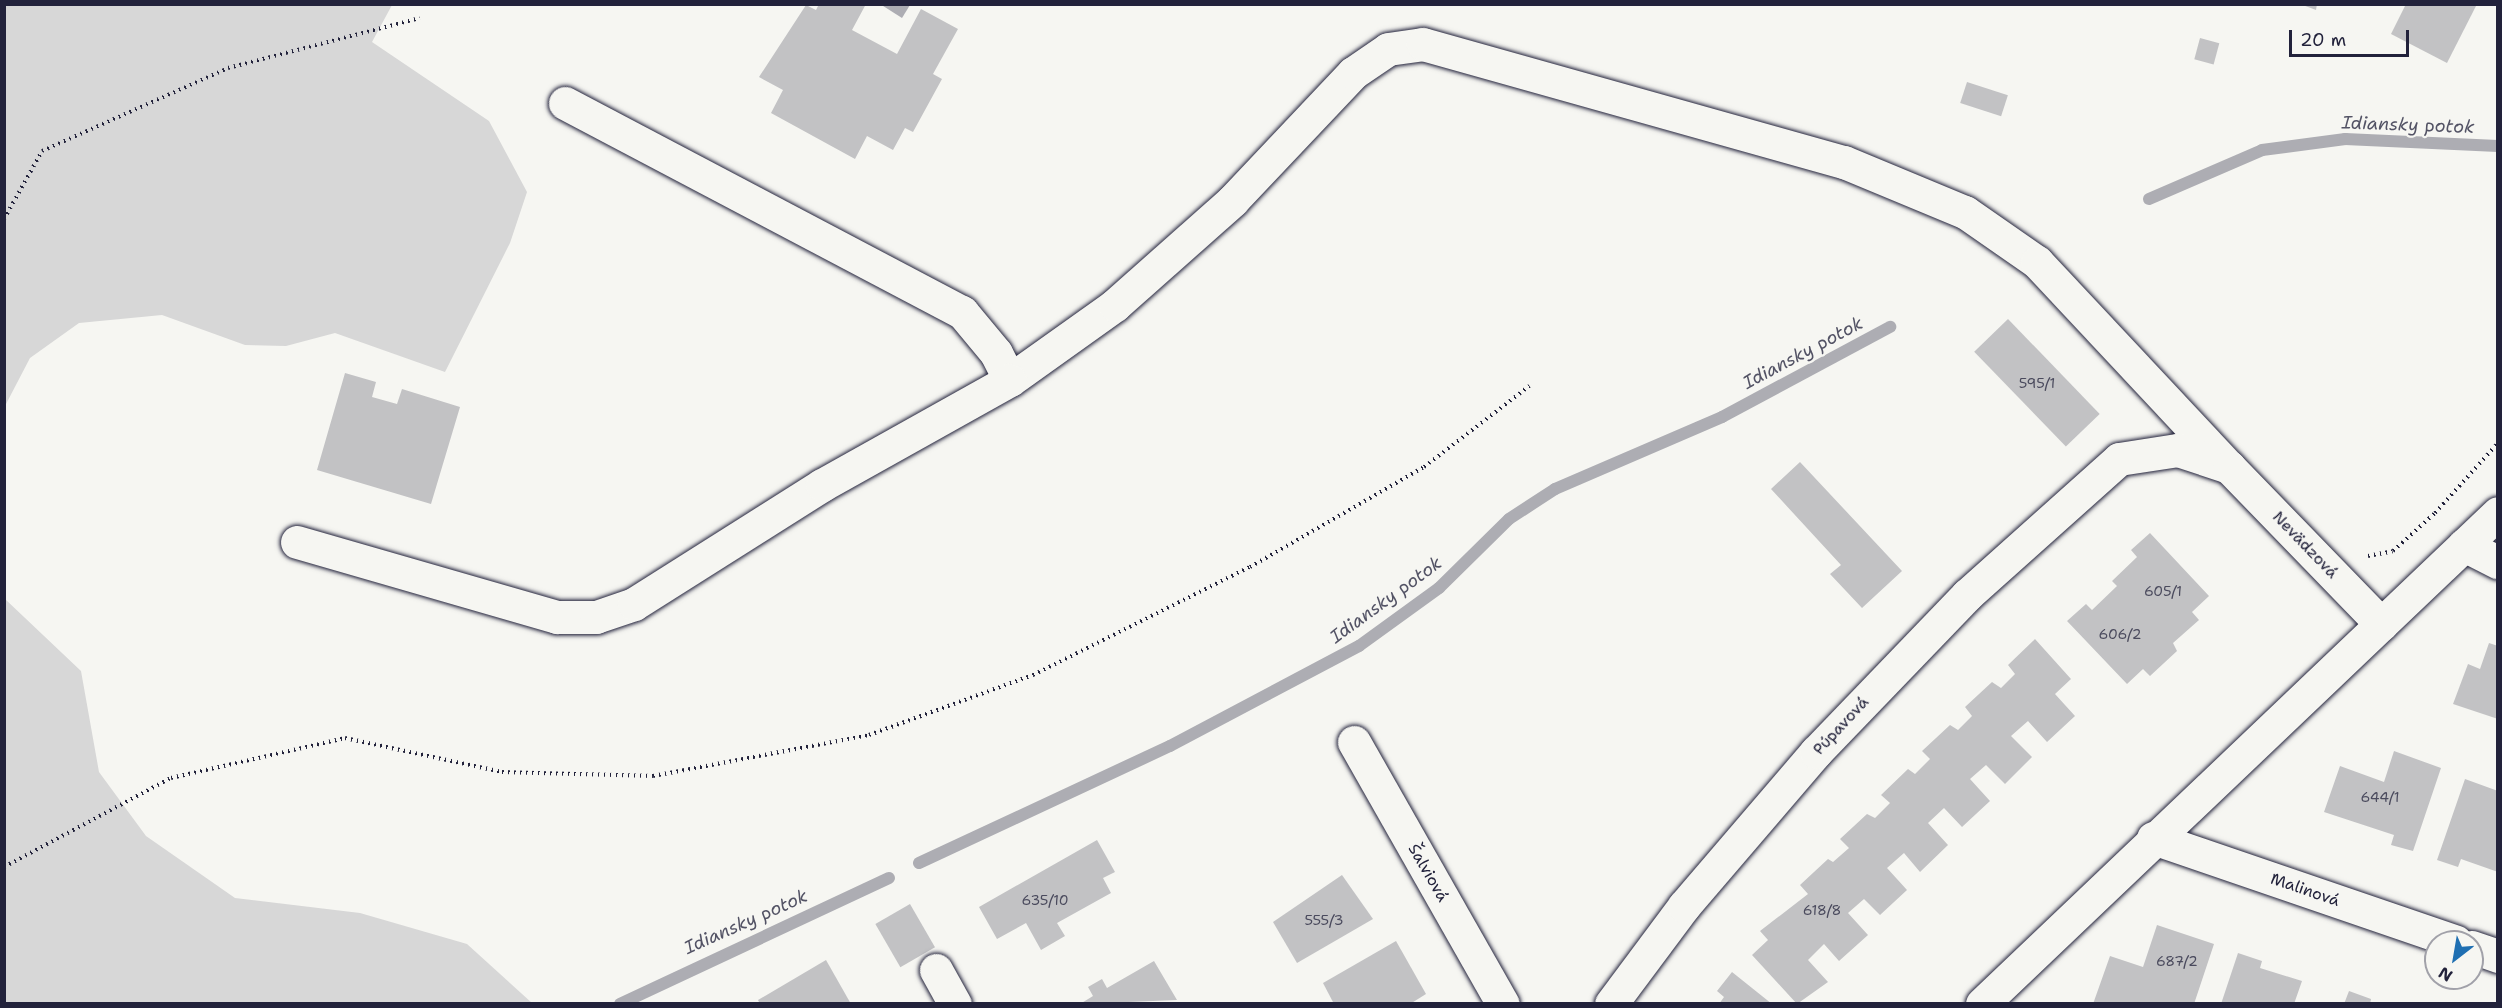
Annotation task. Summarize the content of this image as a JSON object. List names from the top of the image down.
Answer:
{
  "streets": {
    "street": [
      "Nevädzová",
      "Púpavová",
      "Šalviová",
      "Malinová"
    ]
  },
  "crossings": [
    ["Nevädzová", "Púpavová"]
  ],
  "water": ["Idiansky potok"],
  "house_numbers": [
    "595/1",
    "605/1",
    "606/2",
    "644/1",
    "635/10",
    "618/8",
    "555/3",
    "687/2"
  ],
  "scale_bar": "20 m",
  "north": "bottom left"
}
